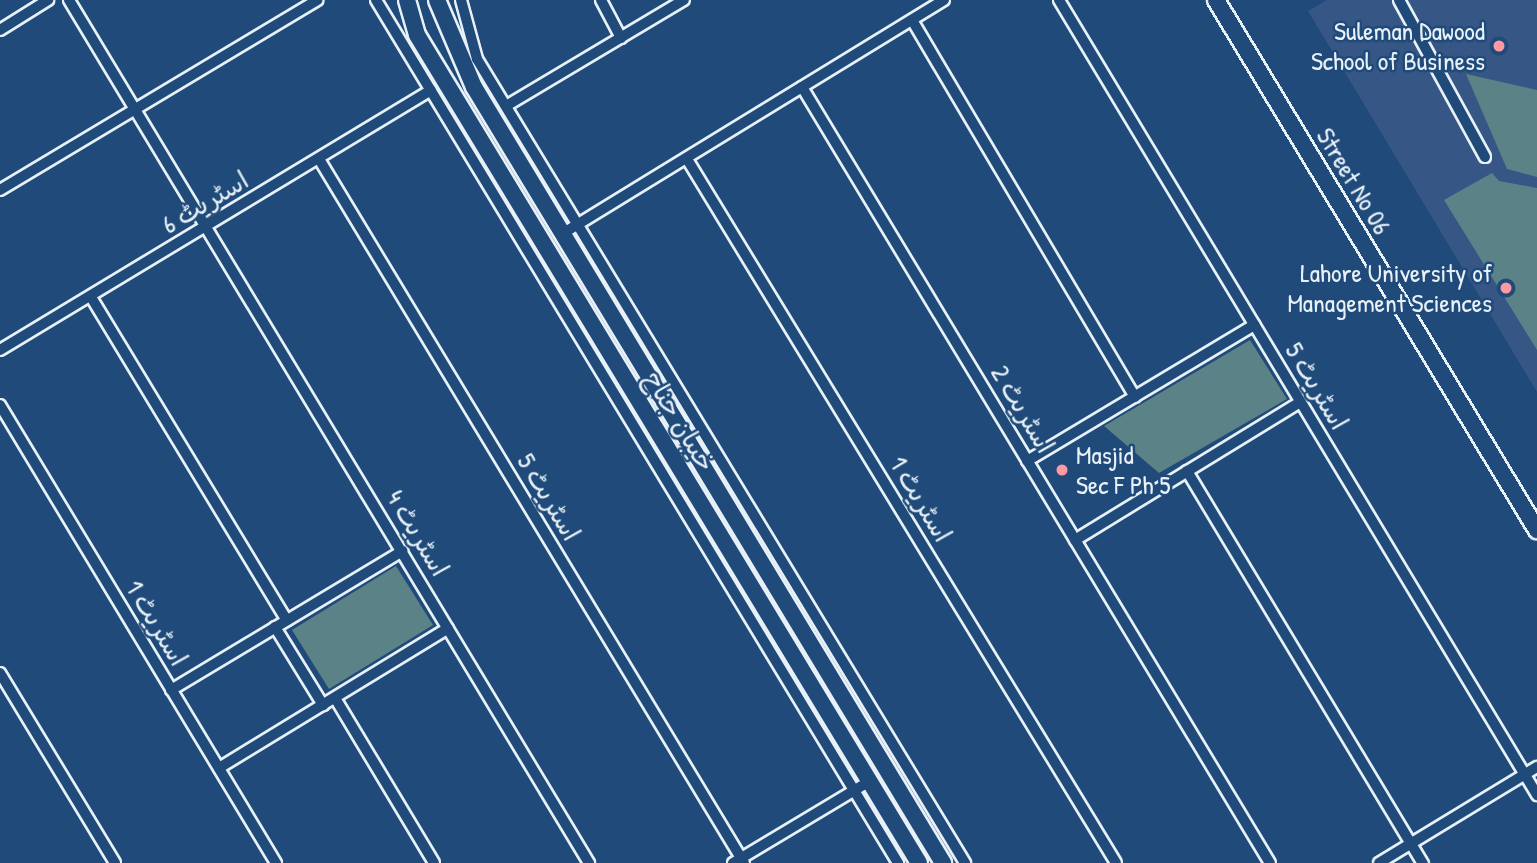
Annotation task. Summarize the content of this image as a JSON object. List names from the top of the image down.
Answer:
{
  "streets": {
    "main road": ["Street No 06", "خیبان جناح"],
    "street": [
      "اسٹریٹ 6",
      "اسٹریٹ 5",
      "اسٹریٹ 2",
      "اسٹریٹ 1",
      "اسٹریٹ 4"
    ]
  },
  "crossings": [
    ["اسٹریٹ 6", "اسٹریٹ 5"],
    ["اسٹریٹ 6", "اسٹریٹ 4"]
  ],
  "places": ["Suleman Dawood School of Business", "Lahore University of Management Sciences", "Masjid Sec F Ph 5"]
}
